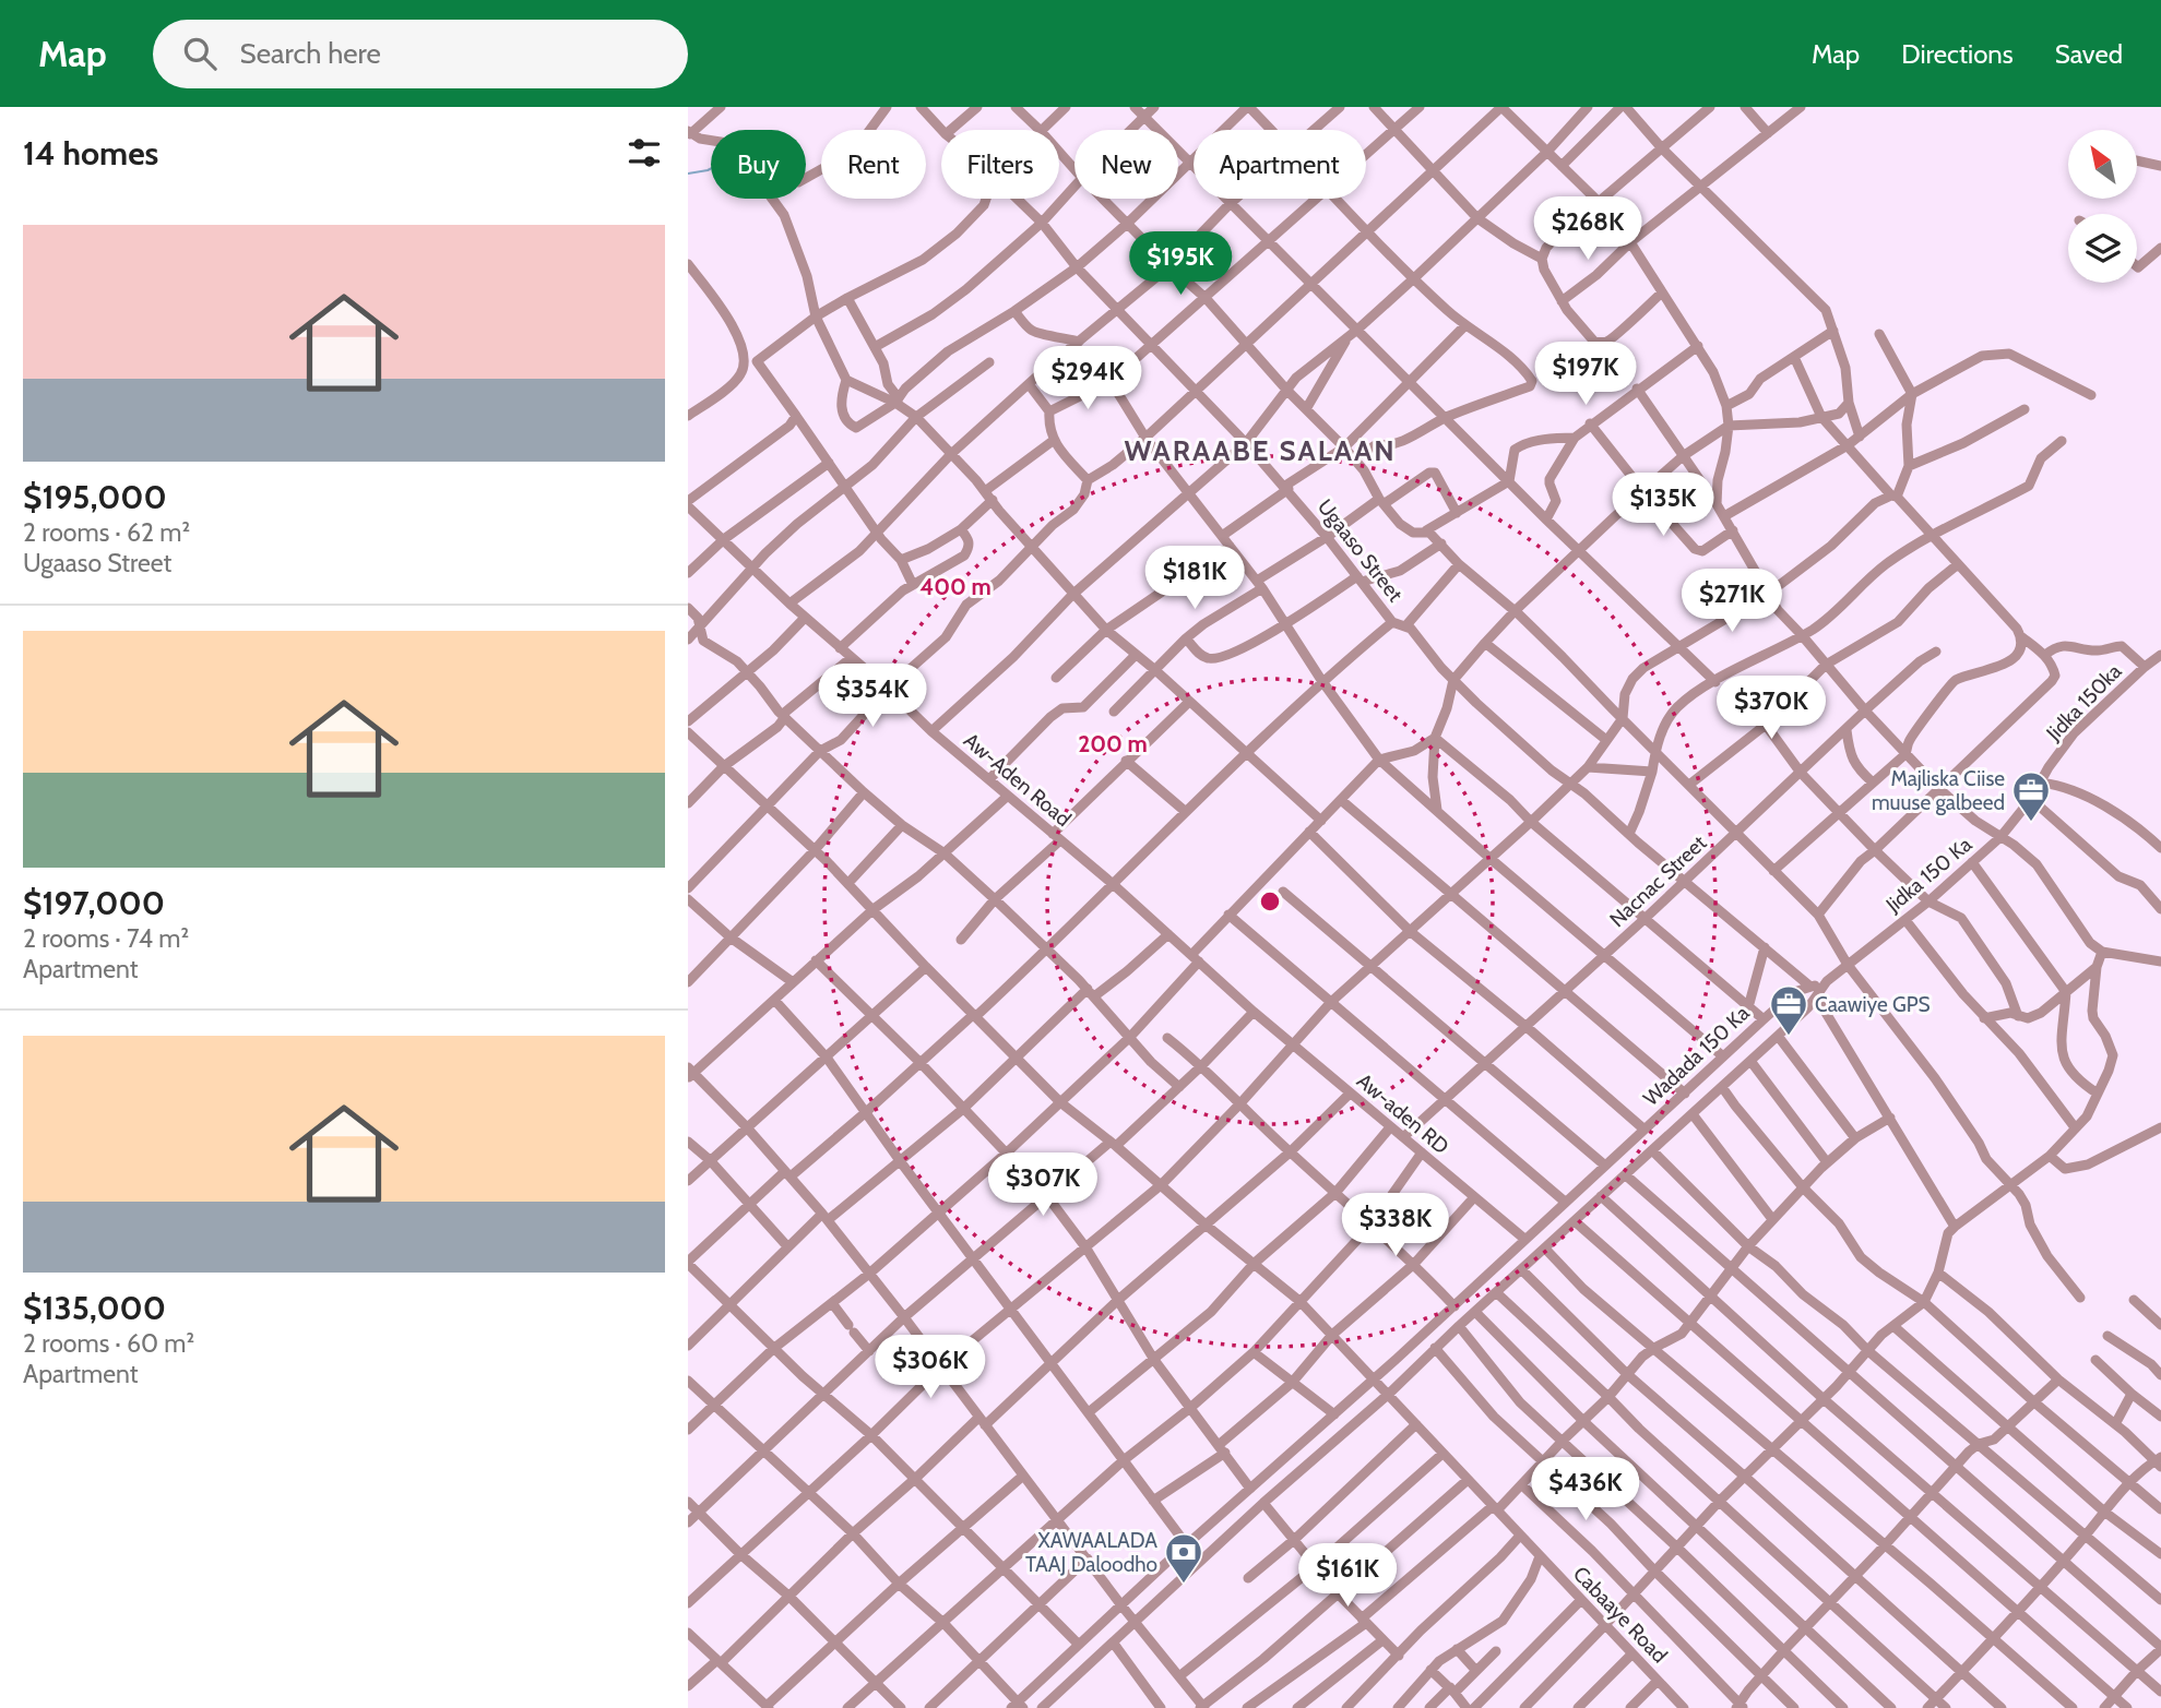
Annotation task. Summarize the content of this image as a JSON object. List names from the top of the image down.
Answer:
{
  "streets": {
    "street": [
      "Ugaaso Street",
      "Jidka 150ka",
      "Aw-Aden Road",
      "Jidka 150 Ka",
      "Nacnac Street",
      "Wadada 150 Ka",
      "Aw-aden RD",
      "Cabaaye Road"
    ]
  },
  "crossings": [
    ["Ugaaso Street", "Nacnac Street"],
    ["Ugaaso Street", "Wadada 150 Ka"],
    ["Jidka 150ka", "Jidka 150 Ka"],
    ["Aw-Aden Road", "Aw-aden RD"],
    ["Jidka 150 Ka", "Wadada 150 Ka"],
    ["Nacnac Street", "Aw-aden RD"],
    ["Wadada 150 Ka", "Aw-aden RD"],
    ["Wadada 150 Ka", "Cabaaye Road"]
  ],
  "districts": ["WARAABE SALAAN"],
  "places": {
    "office": ["Majliska Ciise muuse galbeed", "Caawiye GPS"],
    "bank": ["XAWAALADA TAAJ Daloodho"]
  },
  "north": "top left",
  "page": {
    "header": "Map",
    "search": "Search here",
    "nav": ["Map", "Directions", "Saved"],
    "heading": "14 homes",
    "chip": [
      "Buy",
      "Rent",
      "Filters",
      "New",
      "Apartment"
    ],
    "price": [
      "$268K",
      "$195K",
      "$197K",
      "$294K",
      "$135K",
      "$181K",
      "$271K",
      "$354K",
      "$370K",
      "$307K",
      "$338K",
      "$306K",
      "$436K",
      "$161K"
    ],
    "list": [
      {
        "name": "$195,000",
        "note": "2 rooms · 62 m² · Ugaaso Street"
      },
      {
        "name": "$197,000",
        "note": "2 rooms · 74 m² · Apartment"
      },
      {
        "name": "$135,000",
        "note": "2 rooms · 60 m² · Apartment"
      }
    ]
  },
  "rings": ["400 m", "200 m"]
}
